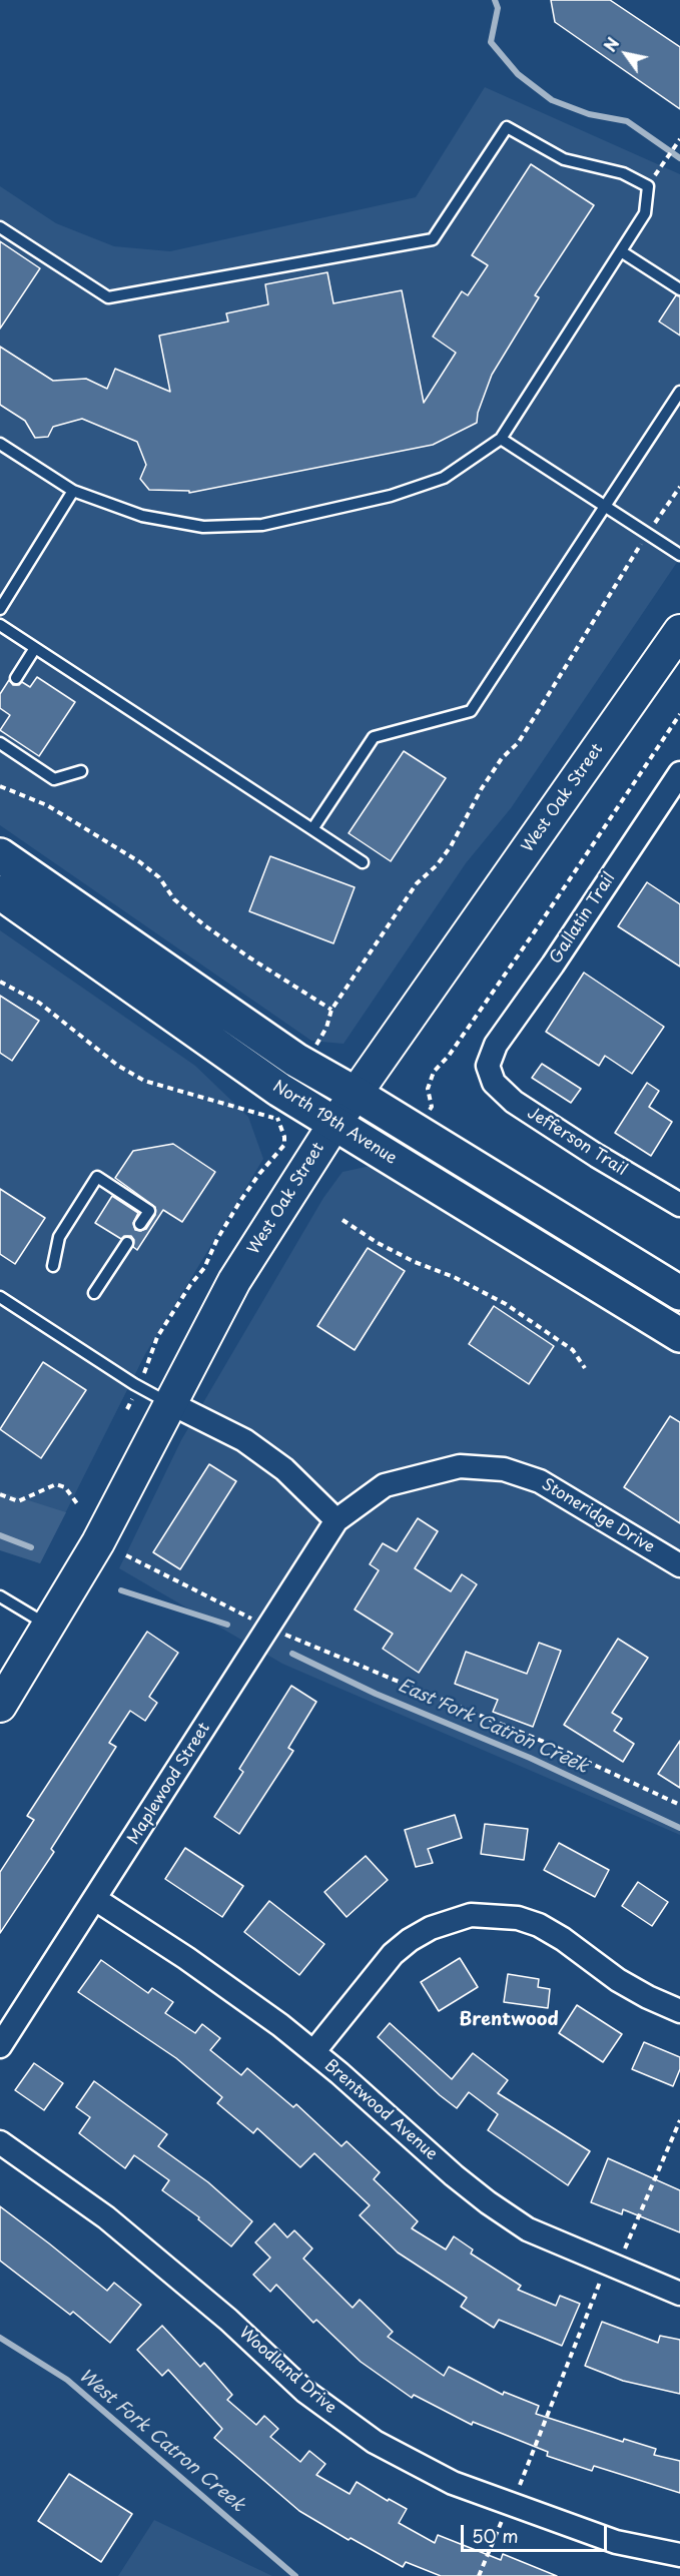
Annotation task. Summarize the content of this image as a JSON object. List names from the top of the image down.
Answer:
{
  "streets": {
    "main road": ["West Oak Street", "North 19th Avenue"],
    "street": [
      "Gallatin Trail",
      "Jefferson Trail",
      "Stoneridge Drive",
      "Maplewood Street",
      "Brentwood Avenue",
      "Woodland Drive"
    ]
  },
  "crossings": [
    ["West Oak Street", "North 19th Avenue"],
    ["Gallatin Trail", "Jefferson Trail"],
    ["Stoneridge Drive", "Maplewood Street"],
    ["Maplewood Street", "Brentwood Avenue"]
  ],
  "districts": ["Brentwood"],
  "water": ["East Fork Catron Creek", "West Fork Catron Creek"],
  "scale_bar": "50 m",
  "north": "top left"
}
